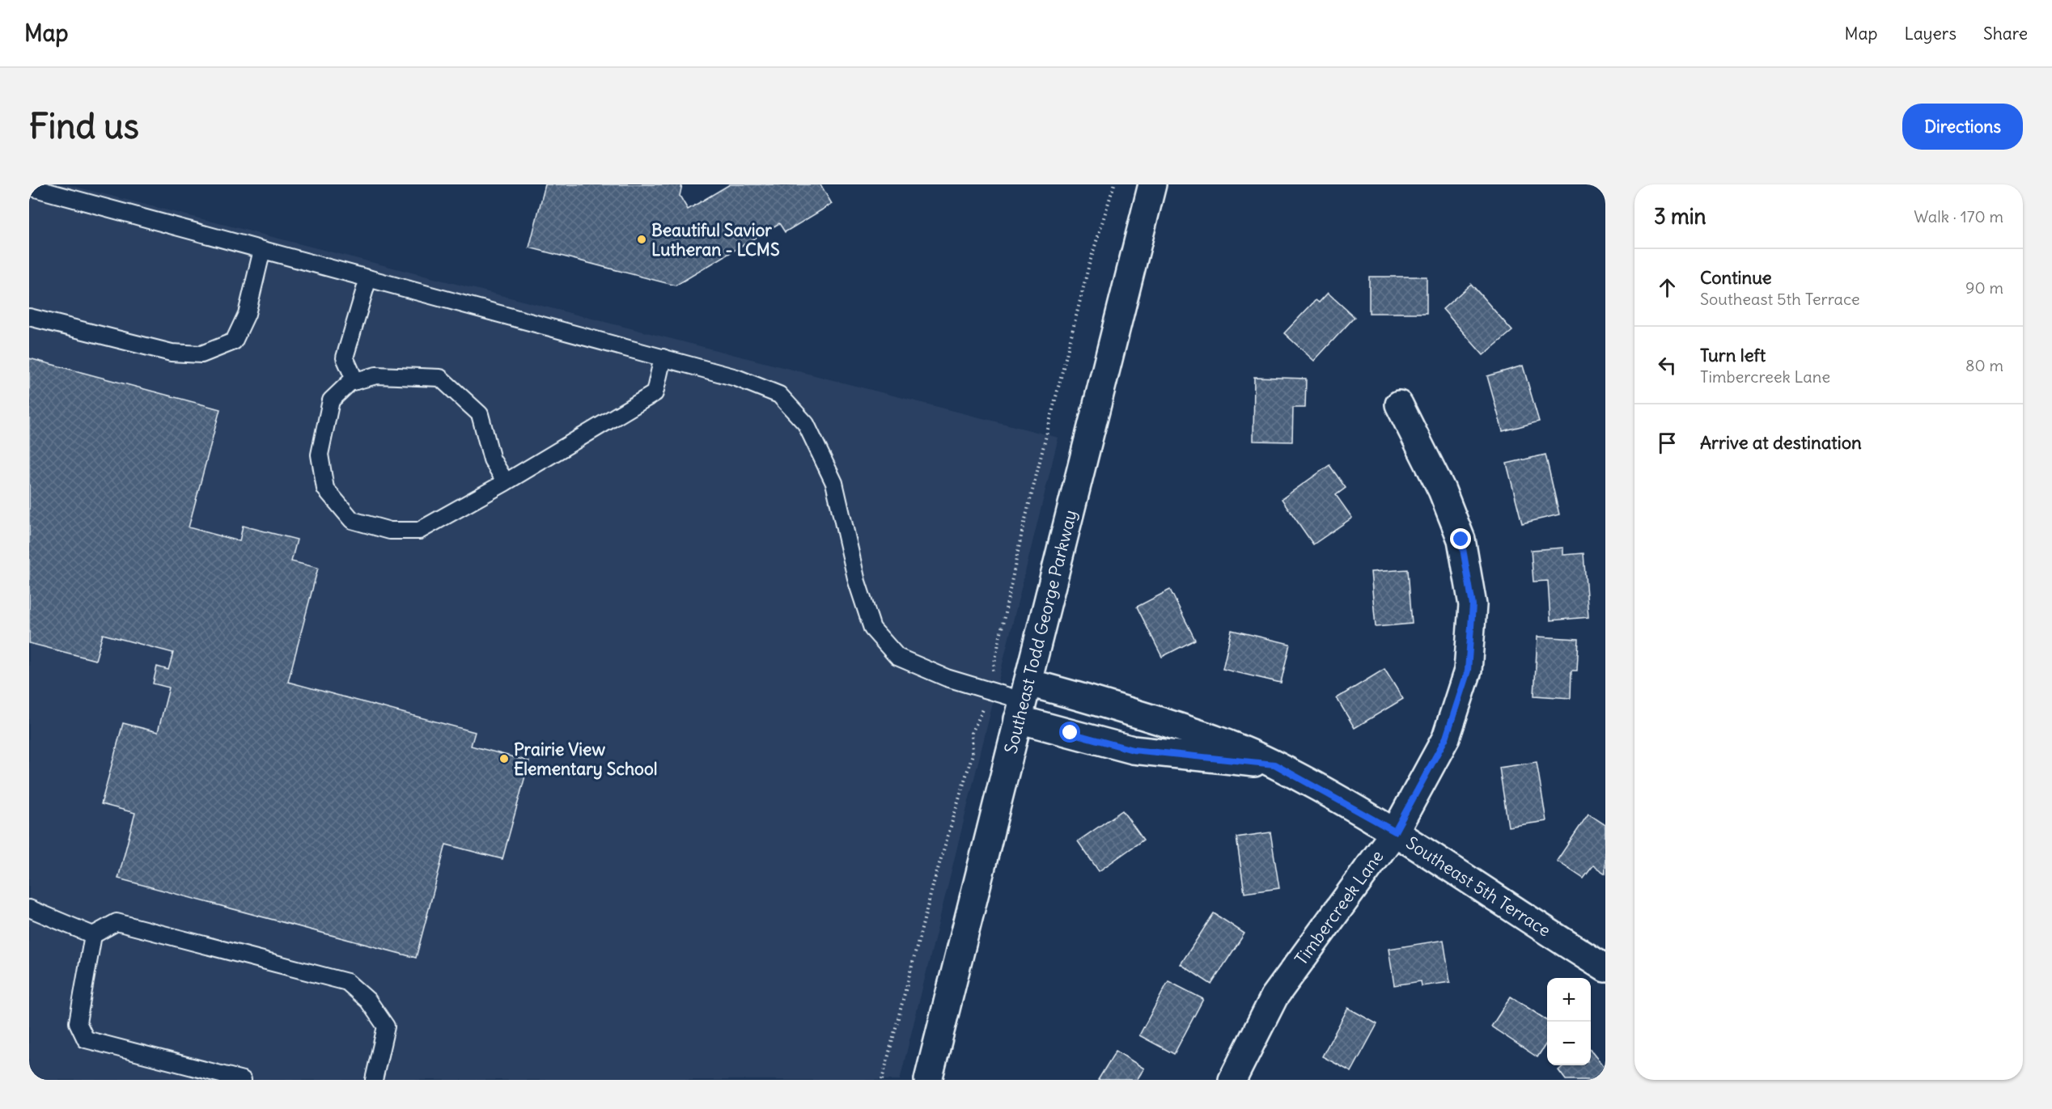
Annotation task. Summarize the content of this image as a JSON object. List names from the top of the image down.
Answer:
{
  "streets": {
    "street": ["Southeast Todd George Parkway", "Southeast 5th Terrace", "Timbercreek Lane"]
  },
  "crossings": [
    ["Southeast Todd George Parkway", "Southeast 5th Terrace"],
    ["Southeast 5th Terrace", "Timbercreek Lane"]
  ],
  "places": ["Beautiful Savior Lutheran - LCMS", "Prairie View Elementary School"],
  "page": {
    "header": "Map",
    "nav": ["Map", "Layers", "Share"],
    "buttons": "Directions",
    "title": "Find us",
    "heading": ["3 min", "Walk · 170 m"],
    "list": [
      ["Continue", "Southeast 5th Terrace", "90 m"],
      ["Turn left", "Timbercreek Lane", "80 m"],
      "Arrive at destination"
    ],
    "map_buttons": ["+", "−"]
  }
}
